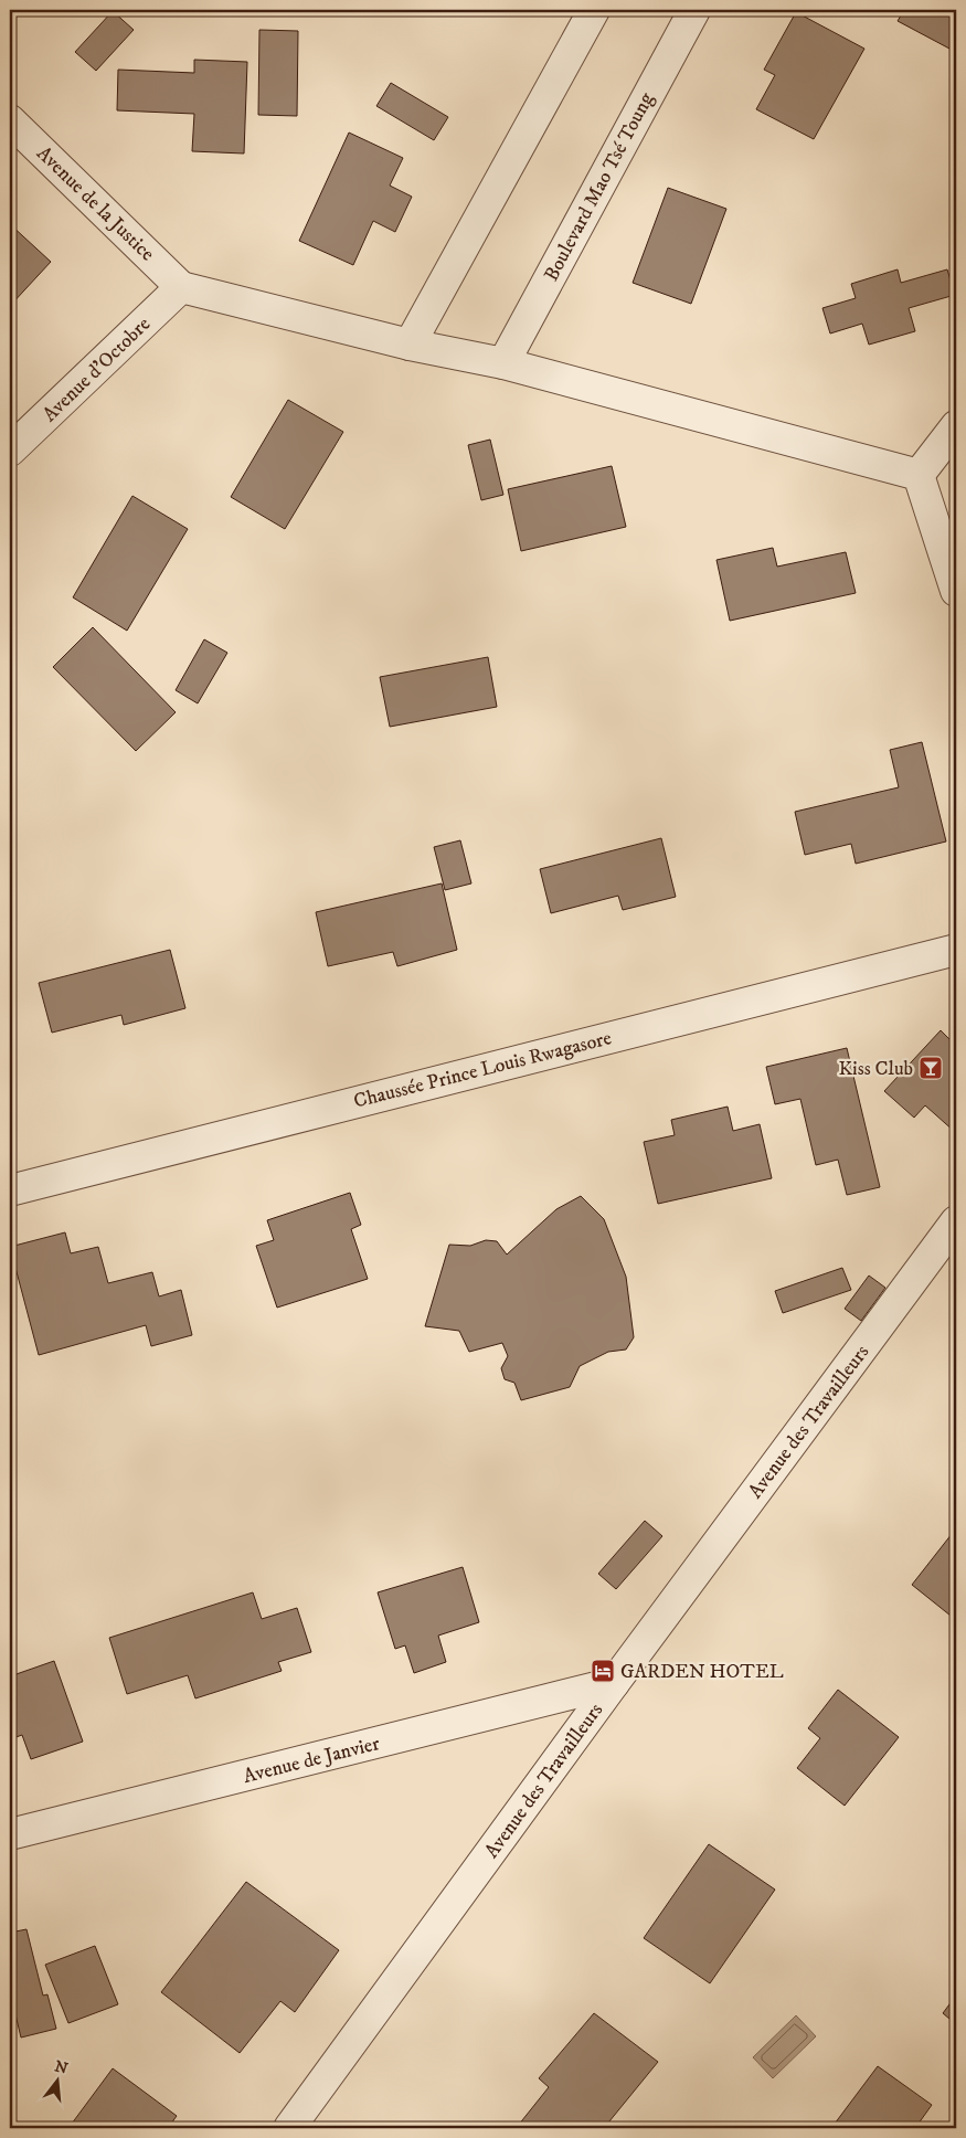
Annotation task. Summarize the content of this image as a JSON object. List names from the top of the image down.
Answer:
{
  "streets": {
    "street": [
      "Boulevard Mao Tsé Toung",
      "Avenue de la Justice",
      "Avenue d'Octobre",
      "Chaussée Prince Louis Rwagasore",
      "Avenue des Travailleurs",
      "Avenue de Janvier"
    ]
  },
  "crossings": [
    ["Avenue de la Justice", "Avenue d'Octobre"],
    ["Avenue des Travailleurs", "Avenue de Janvier"]
  ],
  "places": {
    "bar": ["Kiss Club"],
    "hotel": ["GARDEN HOTEL"]
  },
  "north": "top"
}
